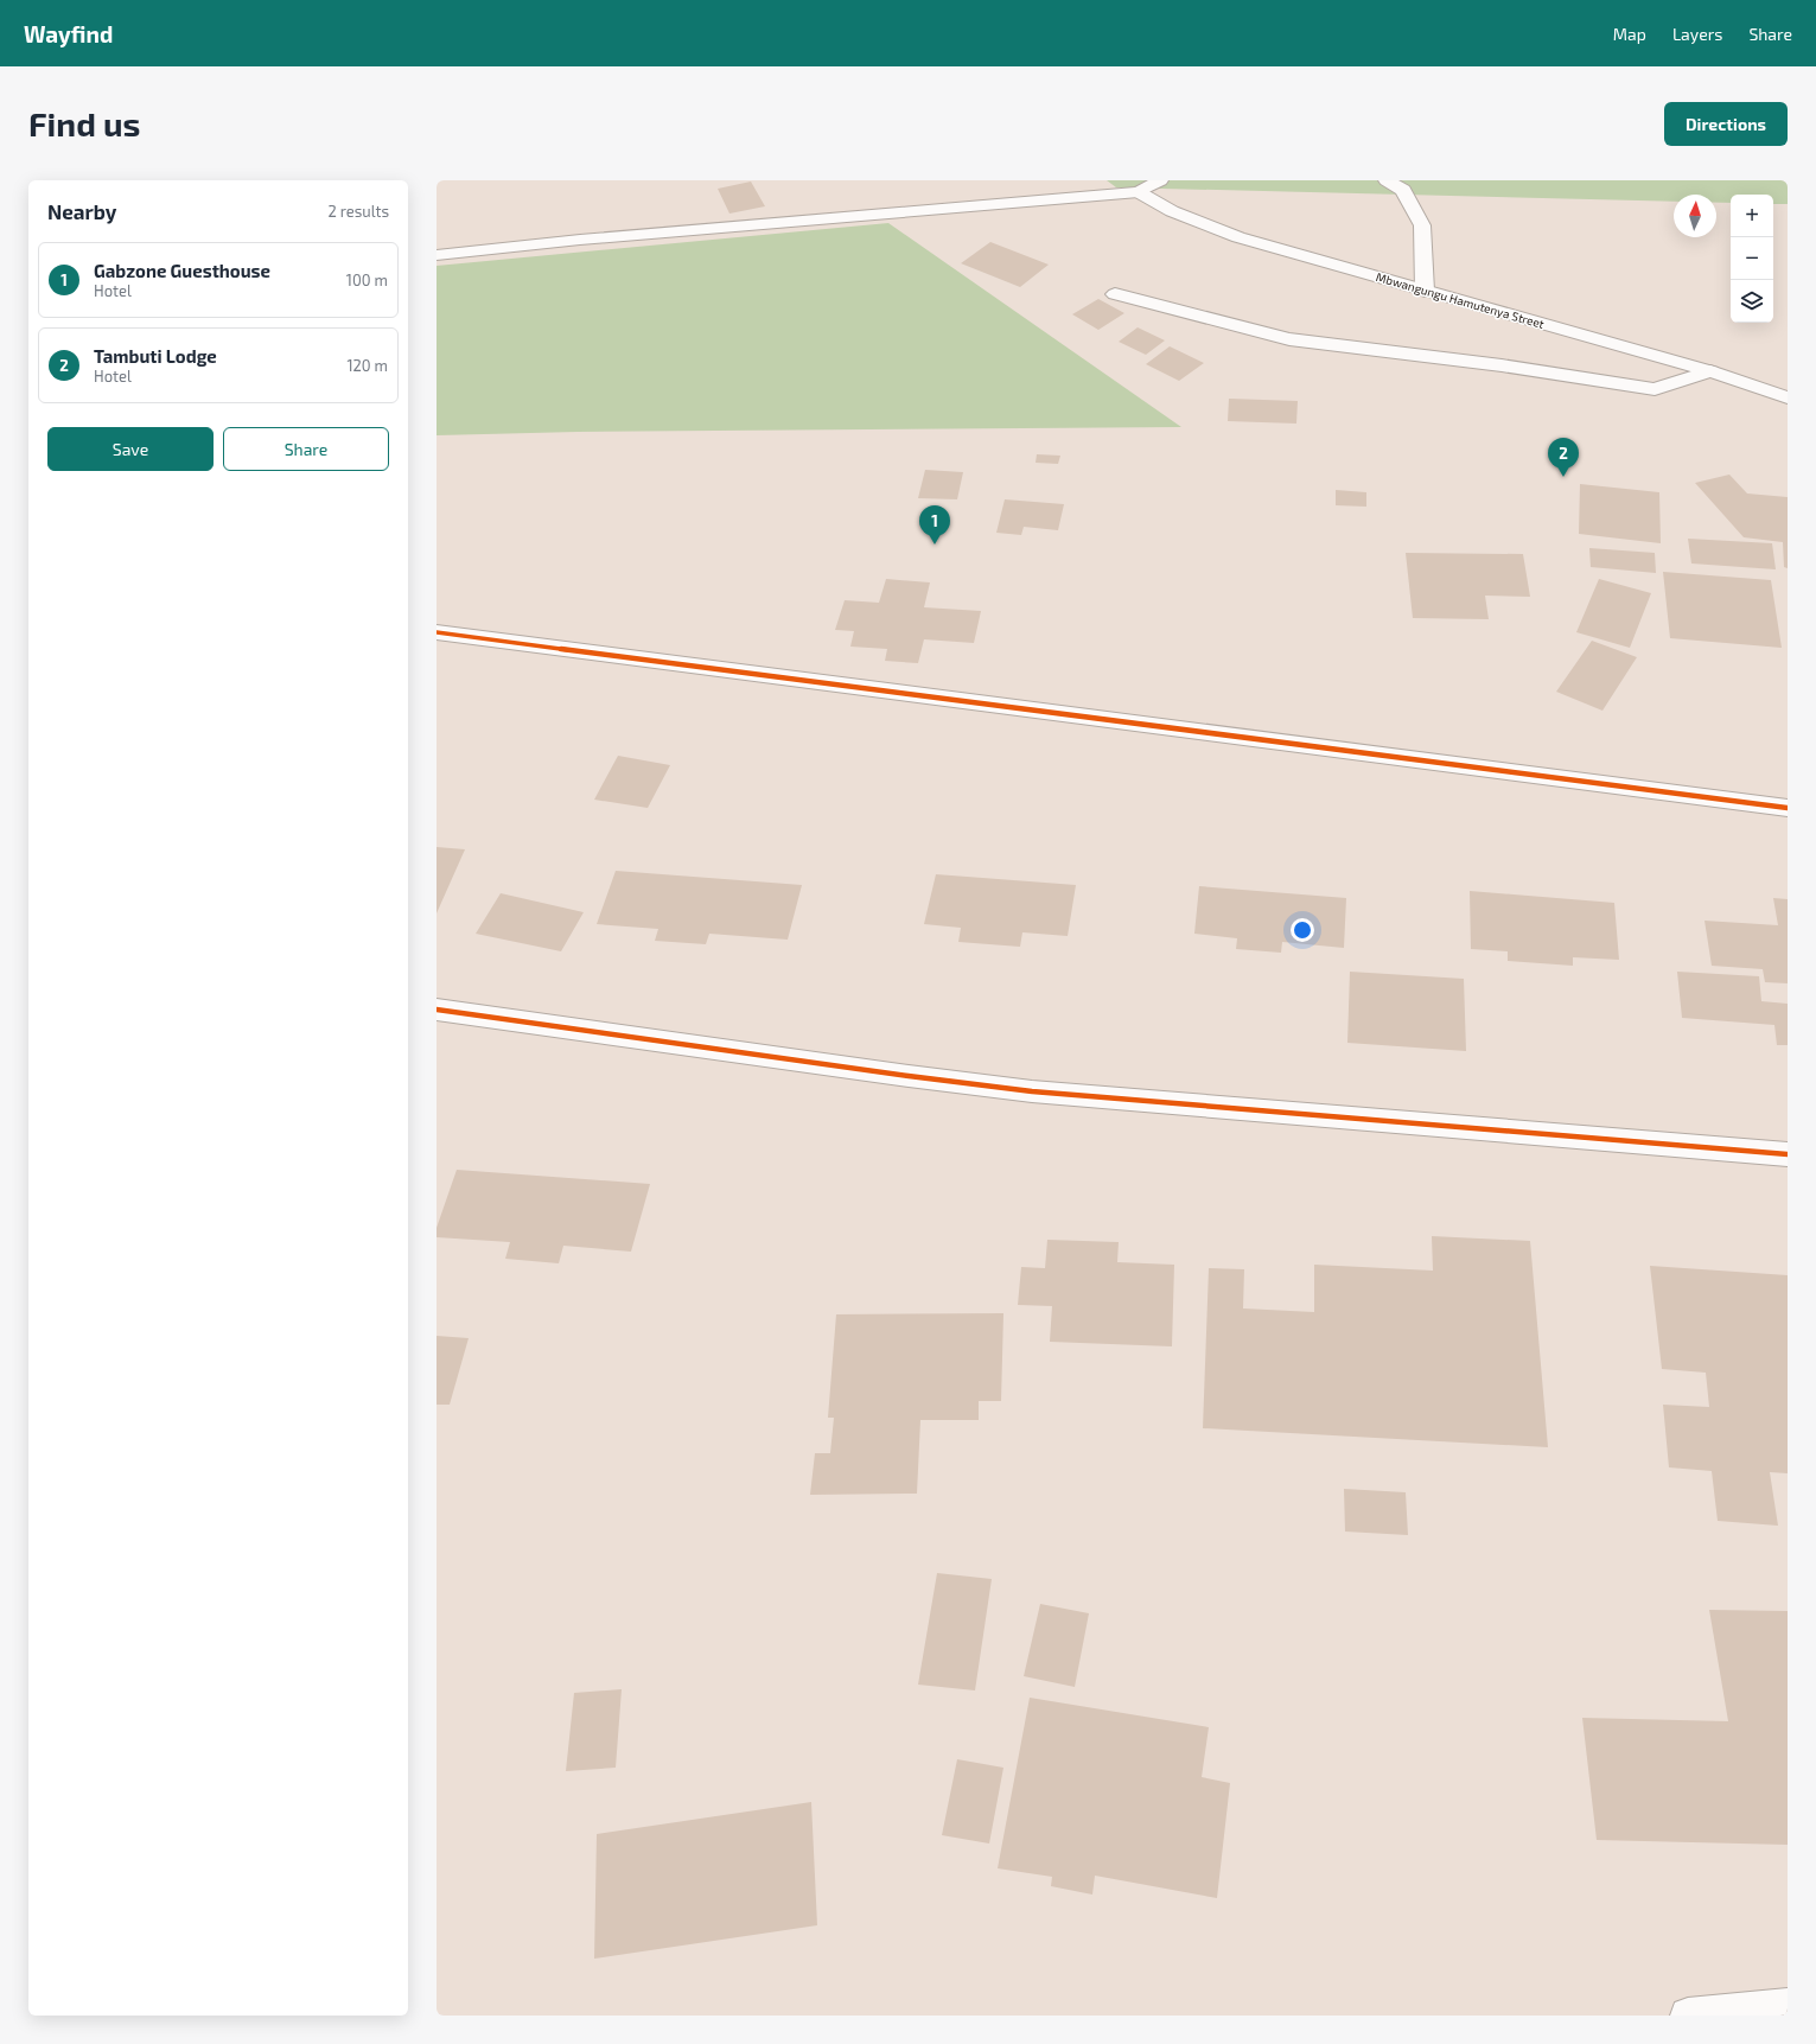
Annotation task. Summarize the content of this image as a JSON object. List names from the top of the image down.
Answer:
{
  "streets": {
    "street": ["Mbwangungu Hamutenya Street"]
  },
  "north": "top",
  "page": {
    "header": "Wayfind",
    "nav": ["Map", "Layers", "Share"],
    "buttons": [
      "Directions",
      ["Save", "Share"]
    ],
    "title": "Find us",
    "heading": ["Nearby", "2 results"],
    "map_buttons": ["+", "−"],
    "list": [
      {
        "mark": "1",
        "name": "Gabzone Guesthouse",
        "note": "Hotel",
        "value": "100 m"
      },
      {
        "mark": "2",
        "name": "Tambuti Lodge",
        "note": "Hotel",
        "value": "120 m"
      }
    ],
    "pins": ["2", "1"]
  }
}
